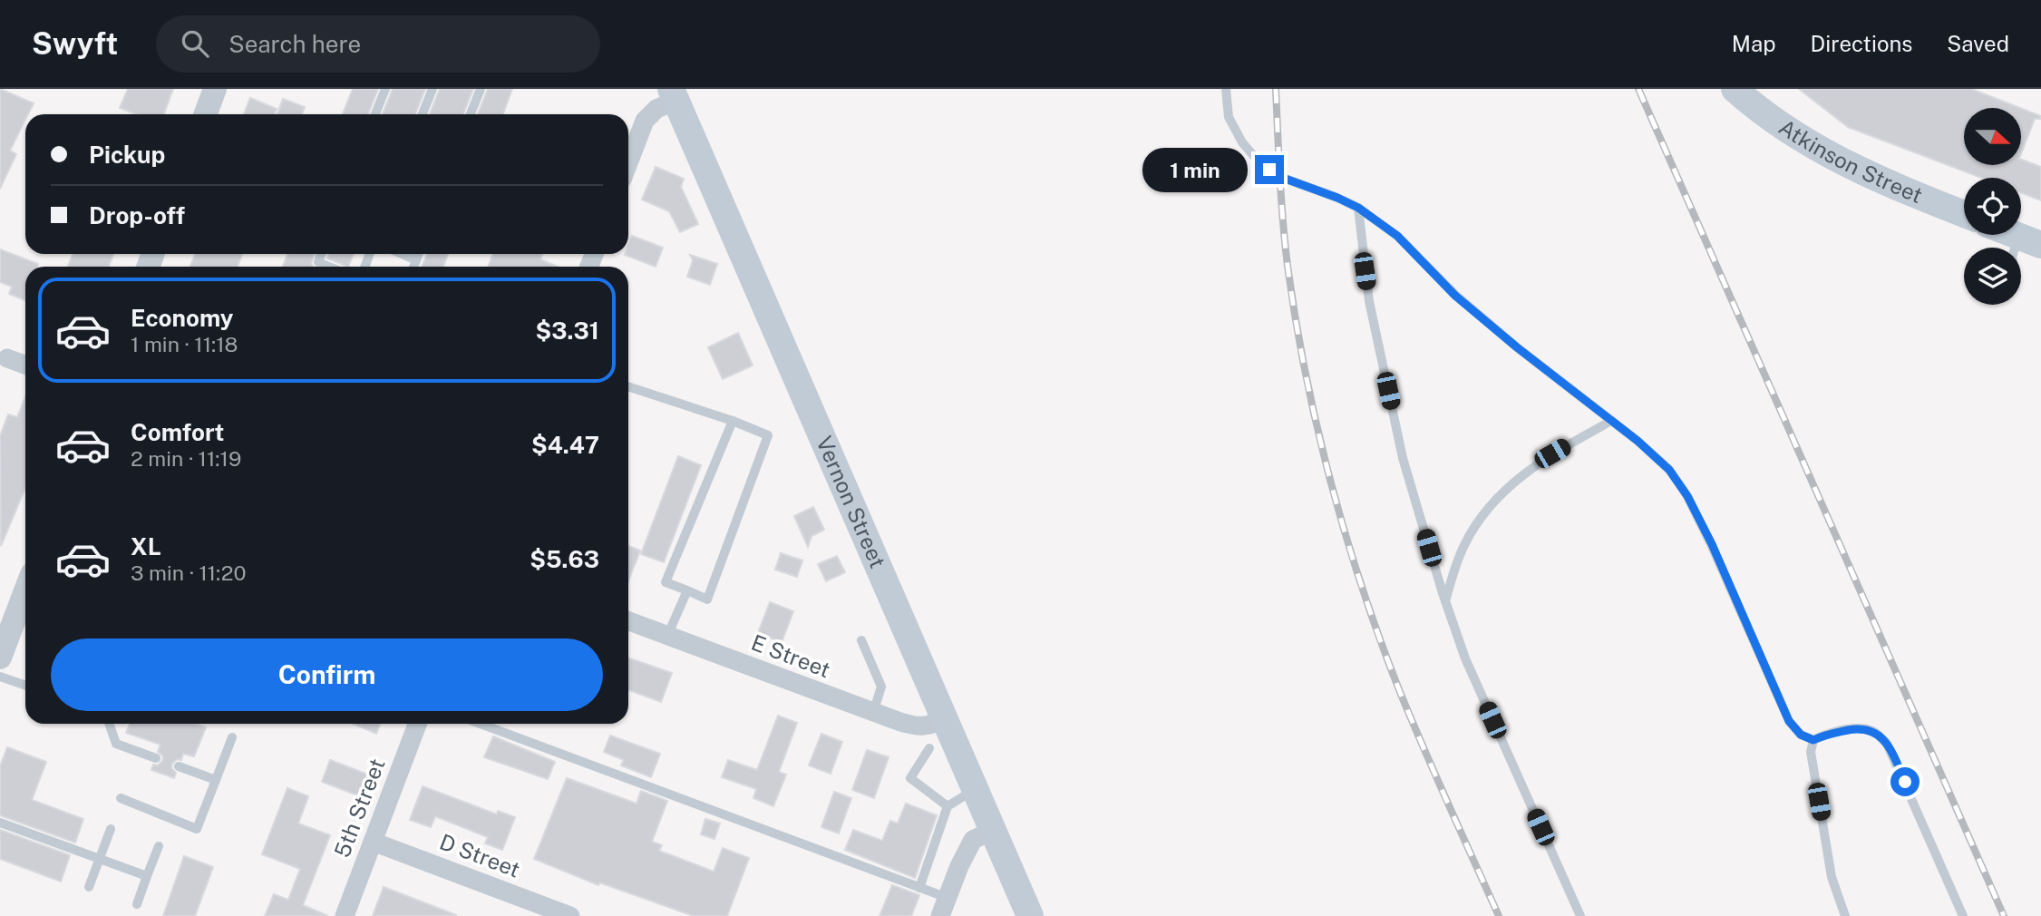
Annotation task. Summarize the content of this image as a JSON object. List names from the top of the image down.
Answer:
{
  "streets": {
    "main road": ["Atkinson Street", "Vernon Street"],
    "street": ["E Street", "5th Street", "D Street"]
  },
  "crossings": [
    ["Vernon Street", "E Street"],
    ["5th Street", "D Street"]
  ],
  "north": "right",
  "page": {
    "header": "Swyft",
    "search": "Search here",
    "nav": ["Map", "Directions", "Saved"],
    "banner": ["Pickup", "Drop-off"],
    "bubble": "1 min",
    "list": [
      {
        "name": "Economy",
        "note": "1 min · 11:18",
        "value": "$3.31"
      },
      {
        "name": "Comfort",
        "note": "2 min · 11:19",
        "value": "$4.47"
      },
      {
        "name": "XL",
        "note": "3 min · 11:20",
        "value": "$5.63"
      }
    ],
    "buttons": "Confirm"
  }
}
